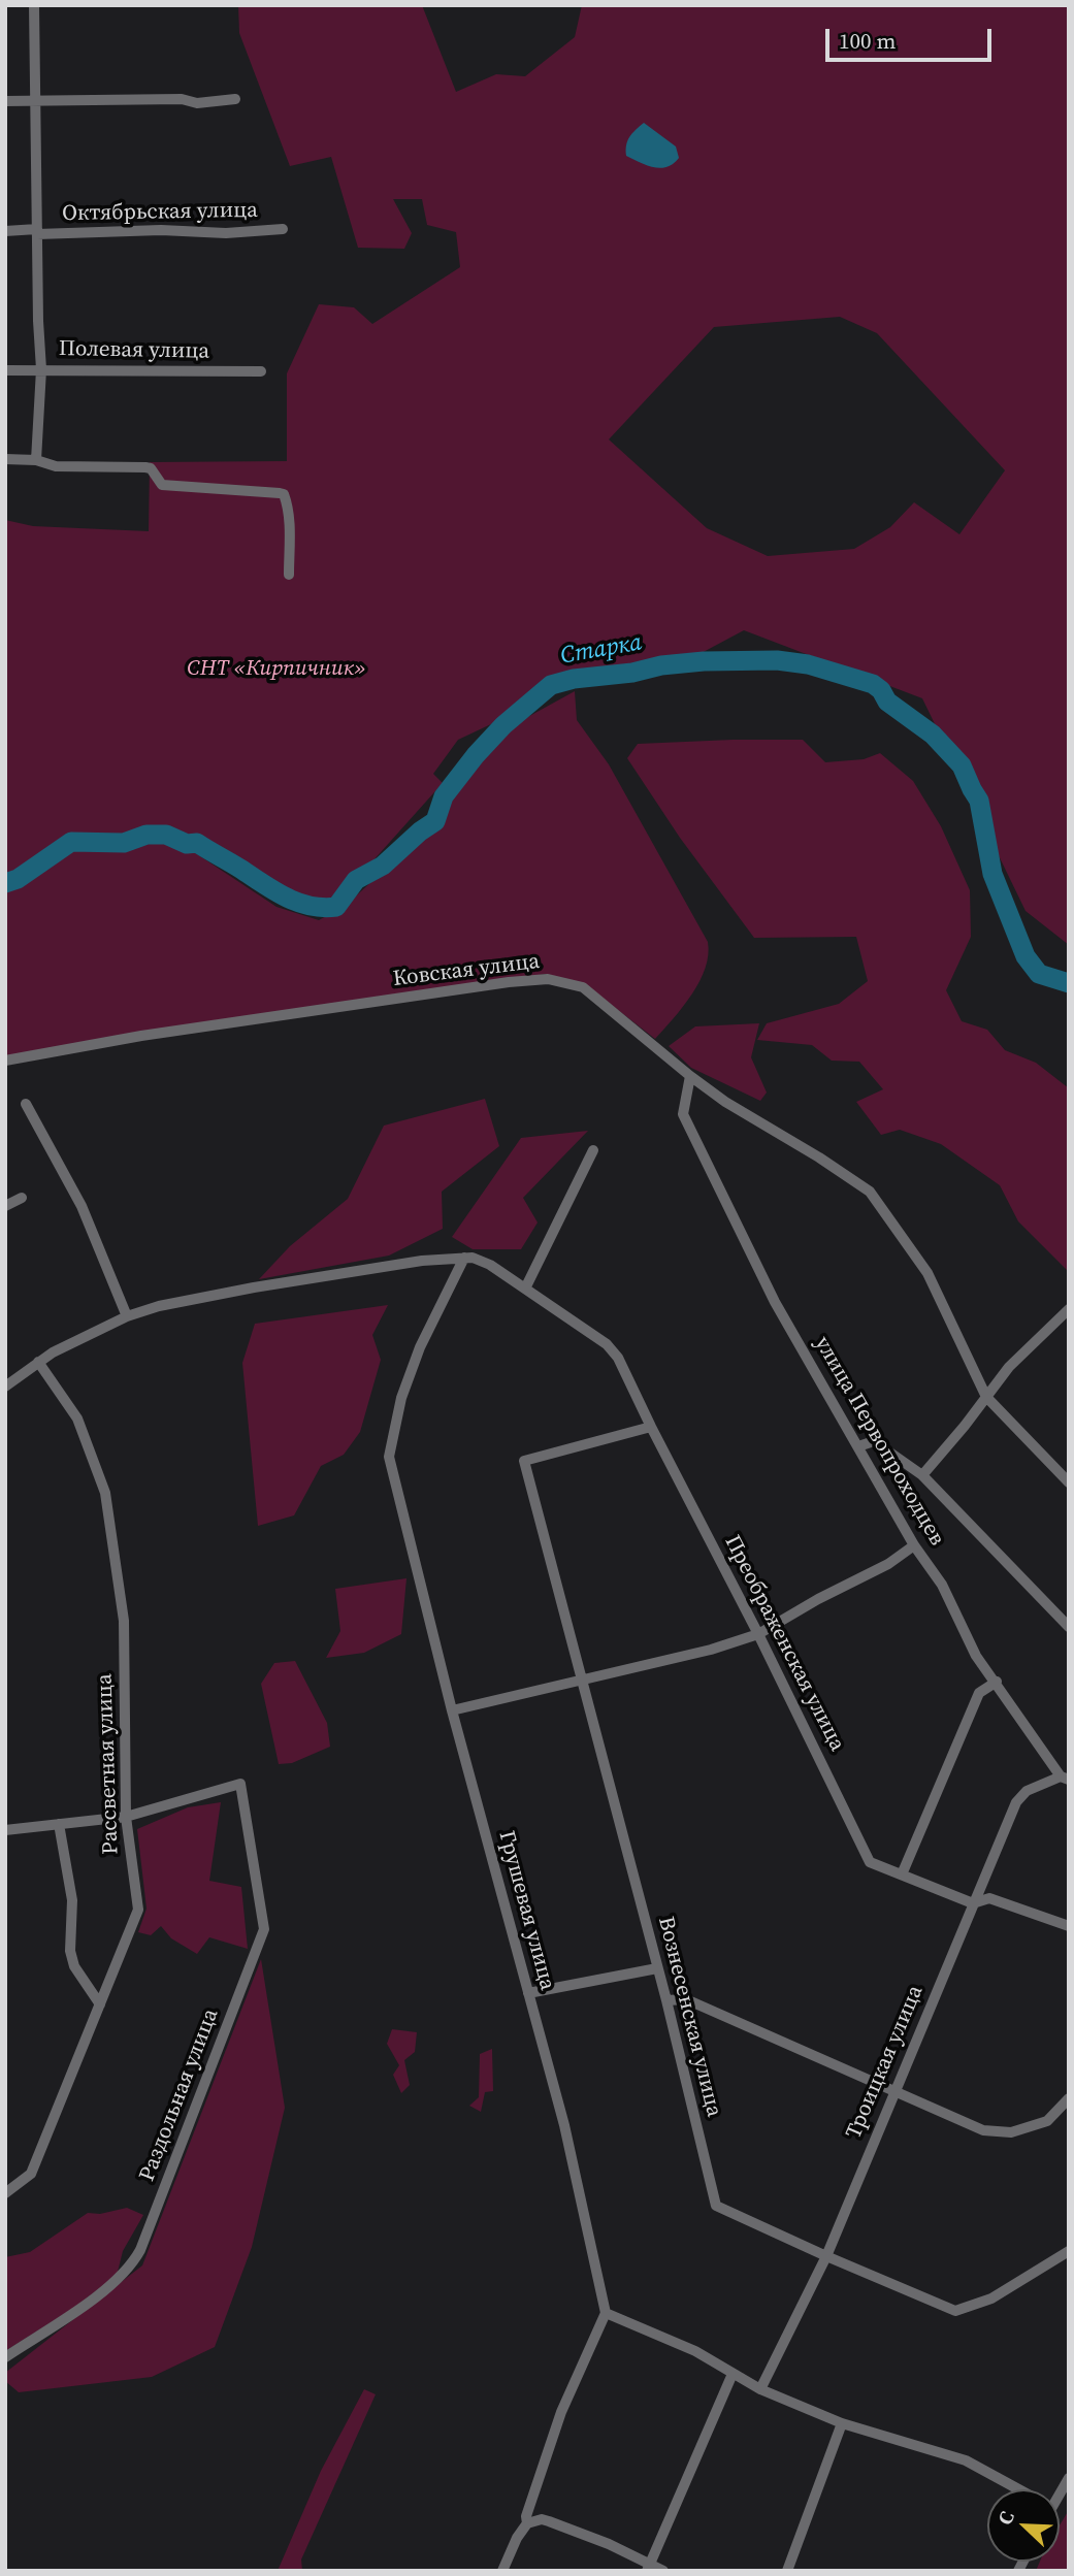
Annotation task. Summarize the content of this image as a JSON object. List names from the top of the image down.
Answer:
{
  "streets": {
    "street": [
      "Октябрьская улица",
      "Полевая улица",
      "Ковская улица",
      "улица Первопроходцев",
      "Преображенская улица",
      "Рассветная улица",
      "Грушевая улица",
      "Вознесенская улица",
      "Троицкая улица",
      "Раздольная улица"
    ]
  },
  "crossings": [
    ["Ковская улица", "улица Первопроходцев"],
    ["улица Первопроходцев", "Троицкая улица"],
    ["Преображенская улица", "Грушевая улица"],
    ["Преображенская улица", "Вознесенская улица"],
    ["Преображенская улица", "Троицкая улица"],
    ["Рассветная улица", "Раздольная улица"],
    ["Вознесенская улица", "Троицкая улица"]
  ],
  "water": ["Старка"],
  "parks": ["СНТ «Кирпичник»"],
  "scale_bar": "100 m",
  "north": "top left"
}
